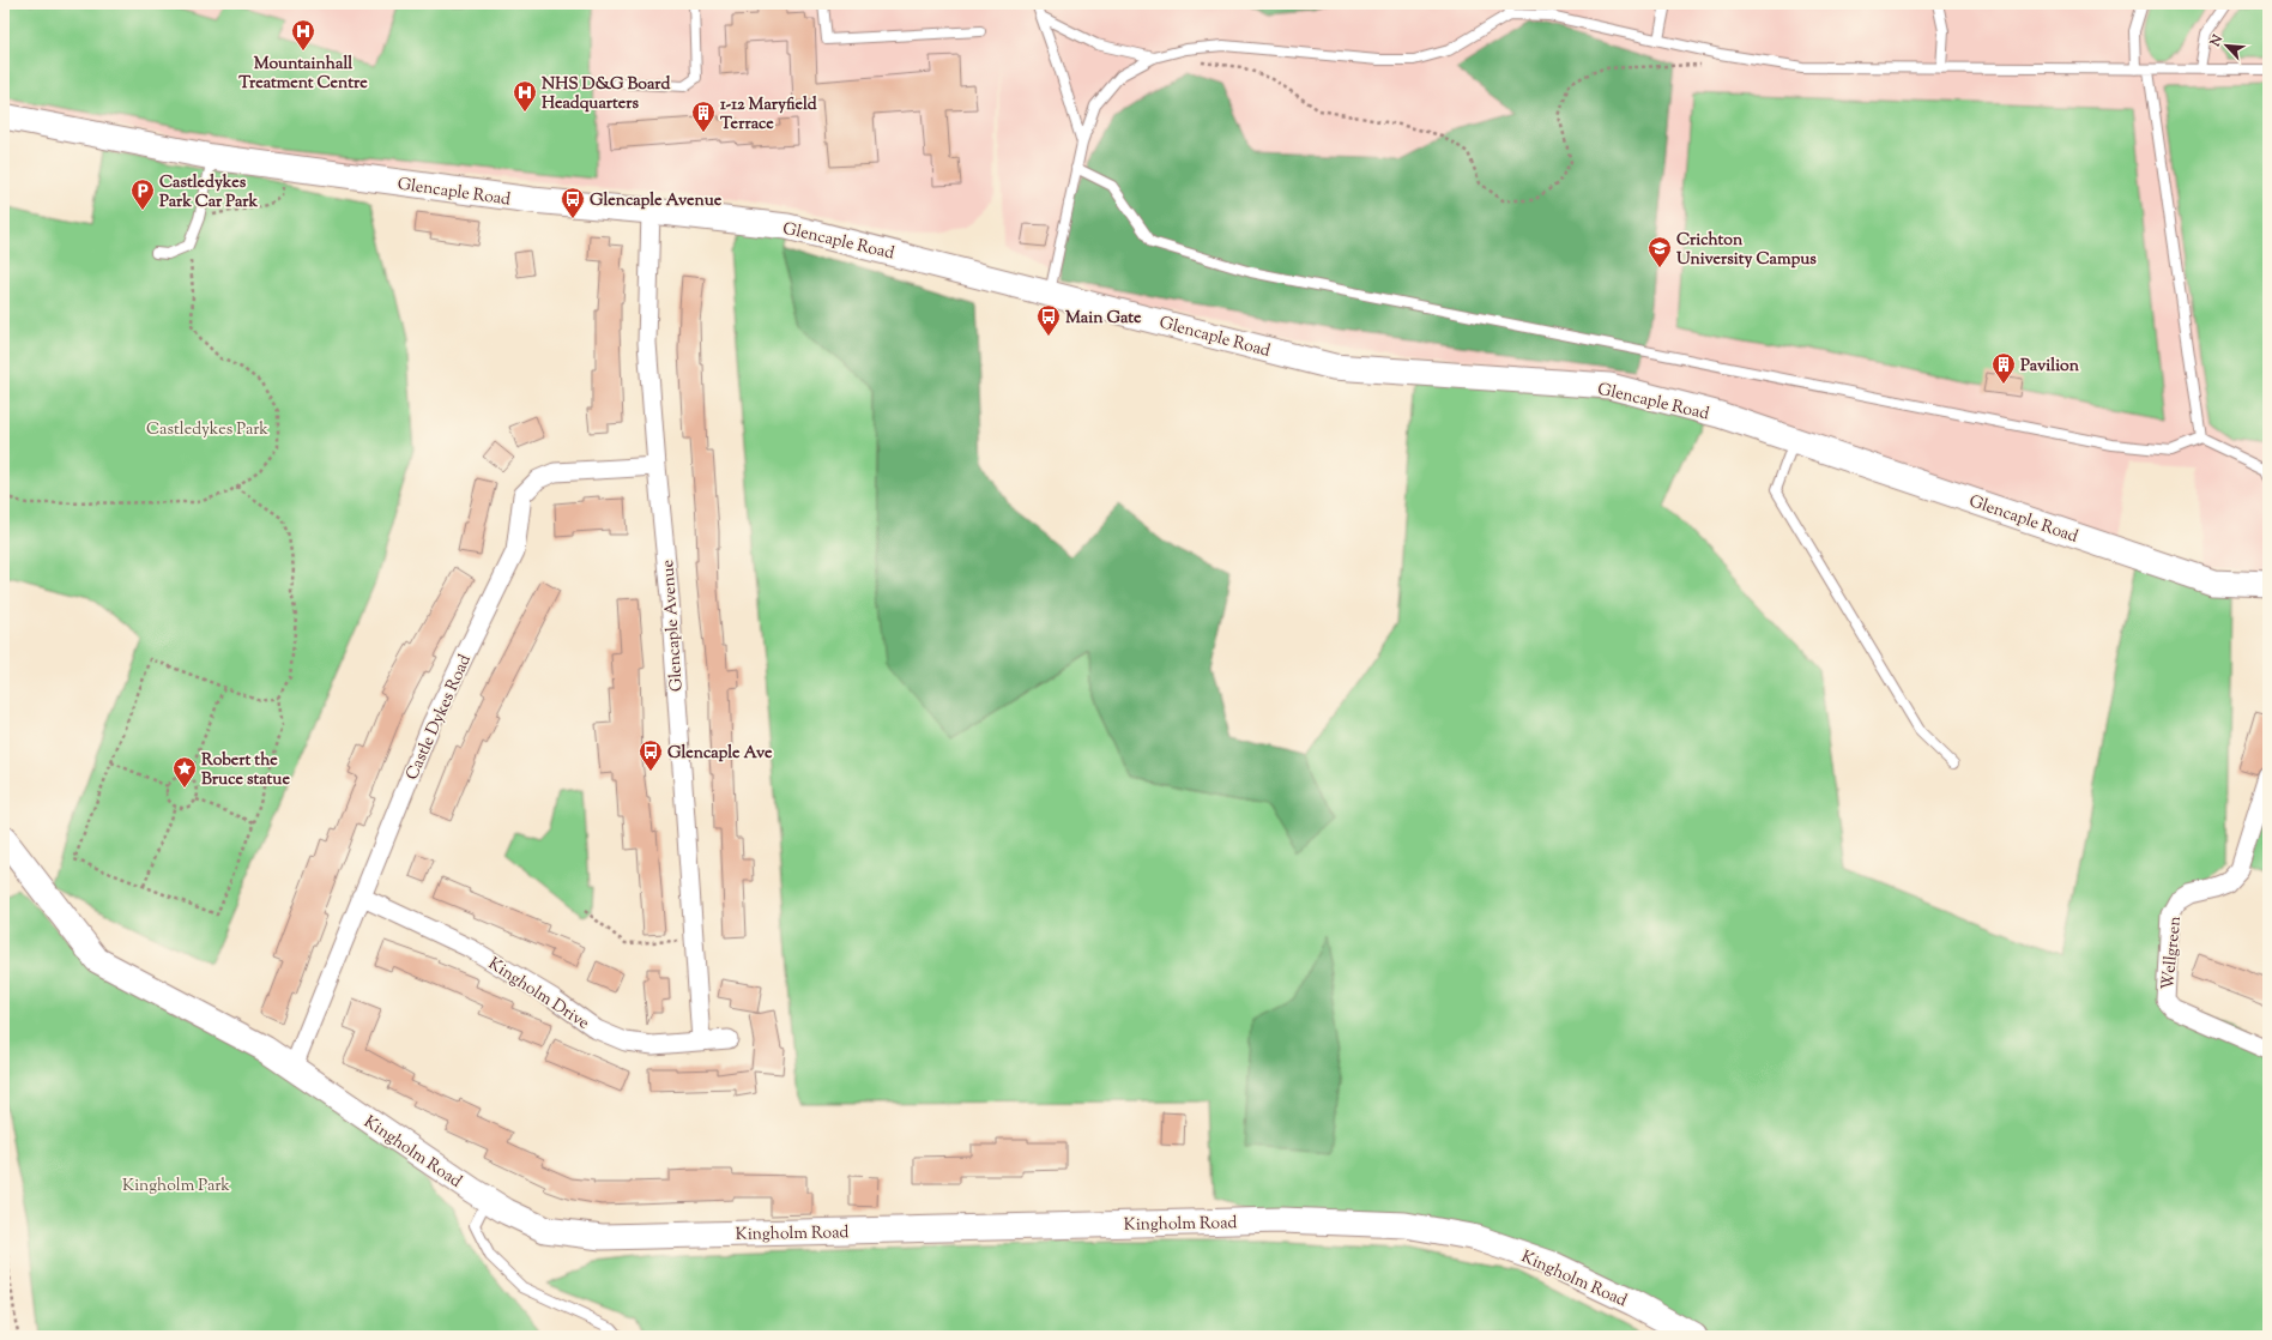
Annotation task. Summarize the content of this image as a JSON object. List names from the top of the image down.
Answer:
{
  "streets": {
    "main road": ["Glencaple Road", "Kingholm Road"],
    "street": [
      "Glencaple Avenue",
      "Castle Dykes Road",
      "Wellgreen",
      "Kingholm Drive"
    ]
  },
  "crossings": [
    ["Glencaple Road", "Glencaple Avenue"],
    ["Glencaple Avenue", "Castle Dykes Road"],
    ["Glencaple Avenue", "Kingholm Drive"],
    ["Castle Dykes Road", "Kingholm Drive"],
    ["Castle Dykes Road", "Kingholm Road"]
  ],
  "parks": ["Castledykes Park", "Kingholm Park"],
  "places": {
    "hospital": ["Mountainhall Treatment Centre", "NHS D&G Board Headquarters"],
    "building": ["1-12 Maryfield Terrace", "Pavilion"],
    "parking": ["Castledykes Park Car Park"],
    "bus stop": ["Glencaple Avenue", "Main Gate", "Glencaple Ave"],
    "school or university": ["Crichton University Campus"],
    "place": ["Robert the Bruce statue"]
  },
  "north": "top left"
}
